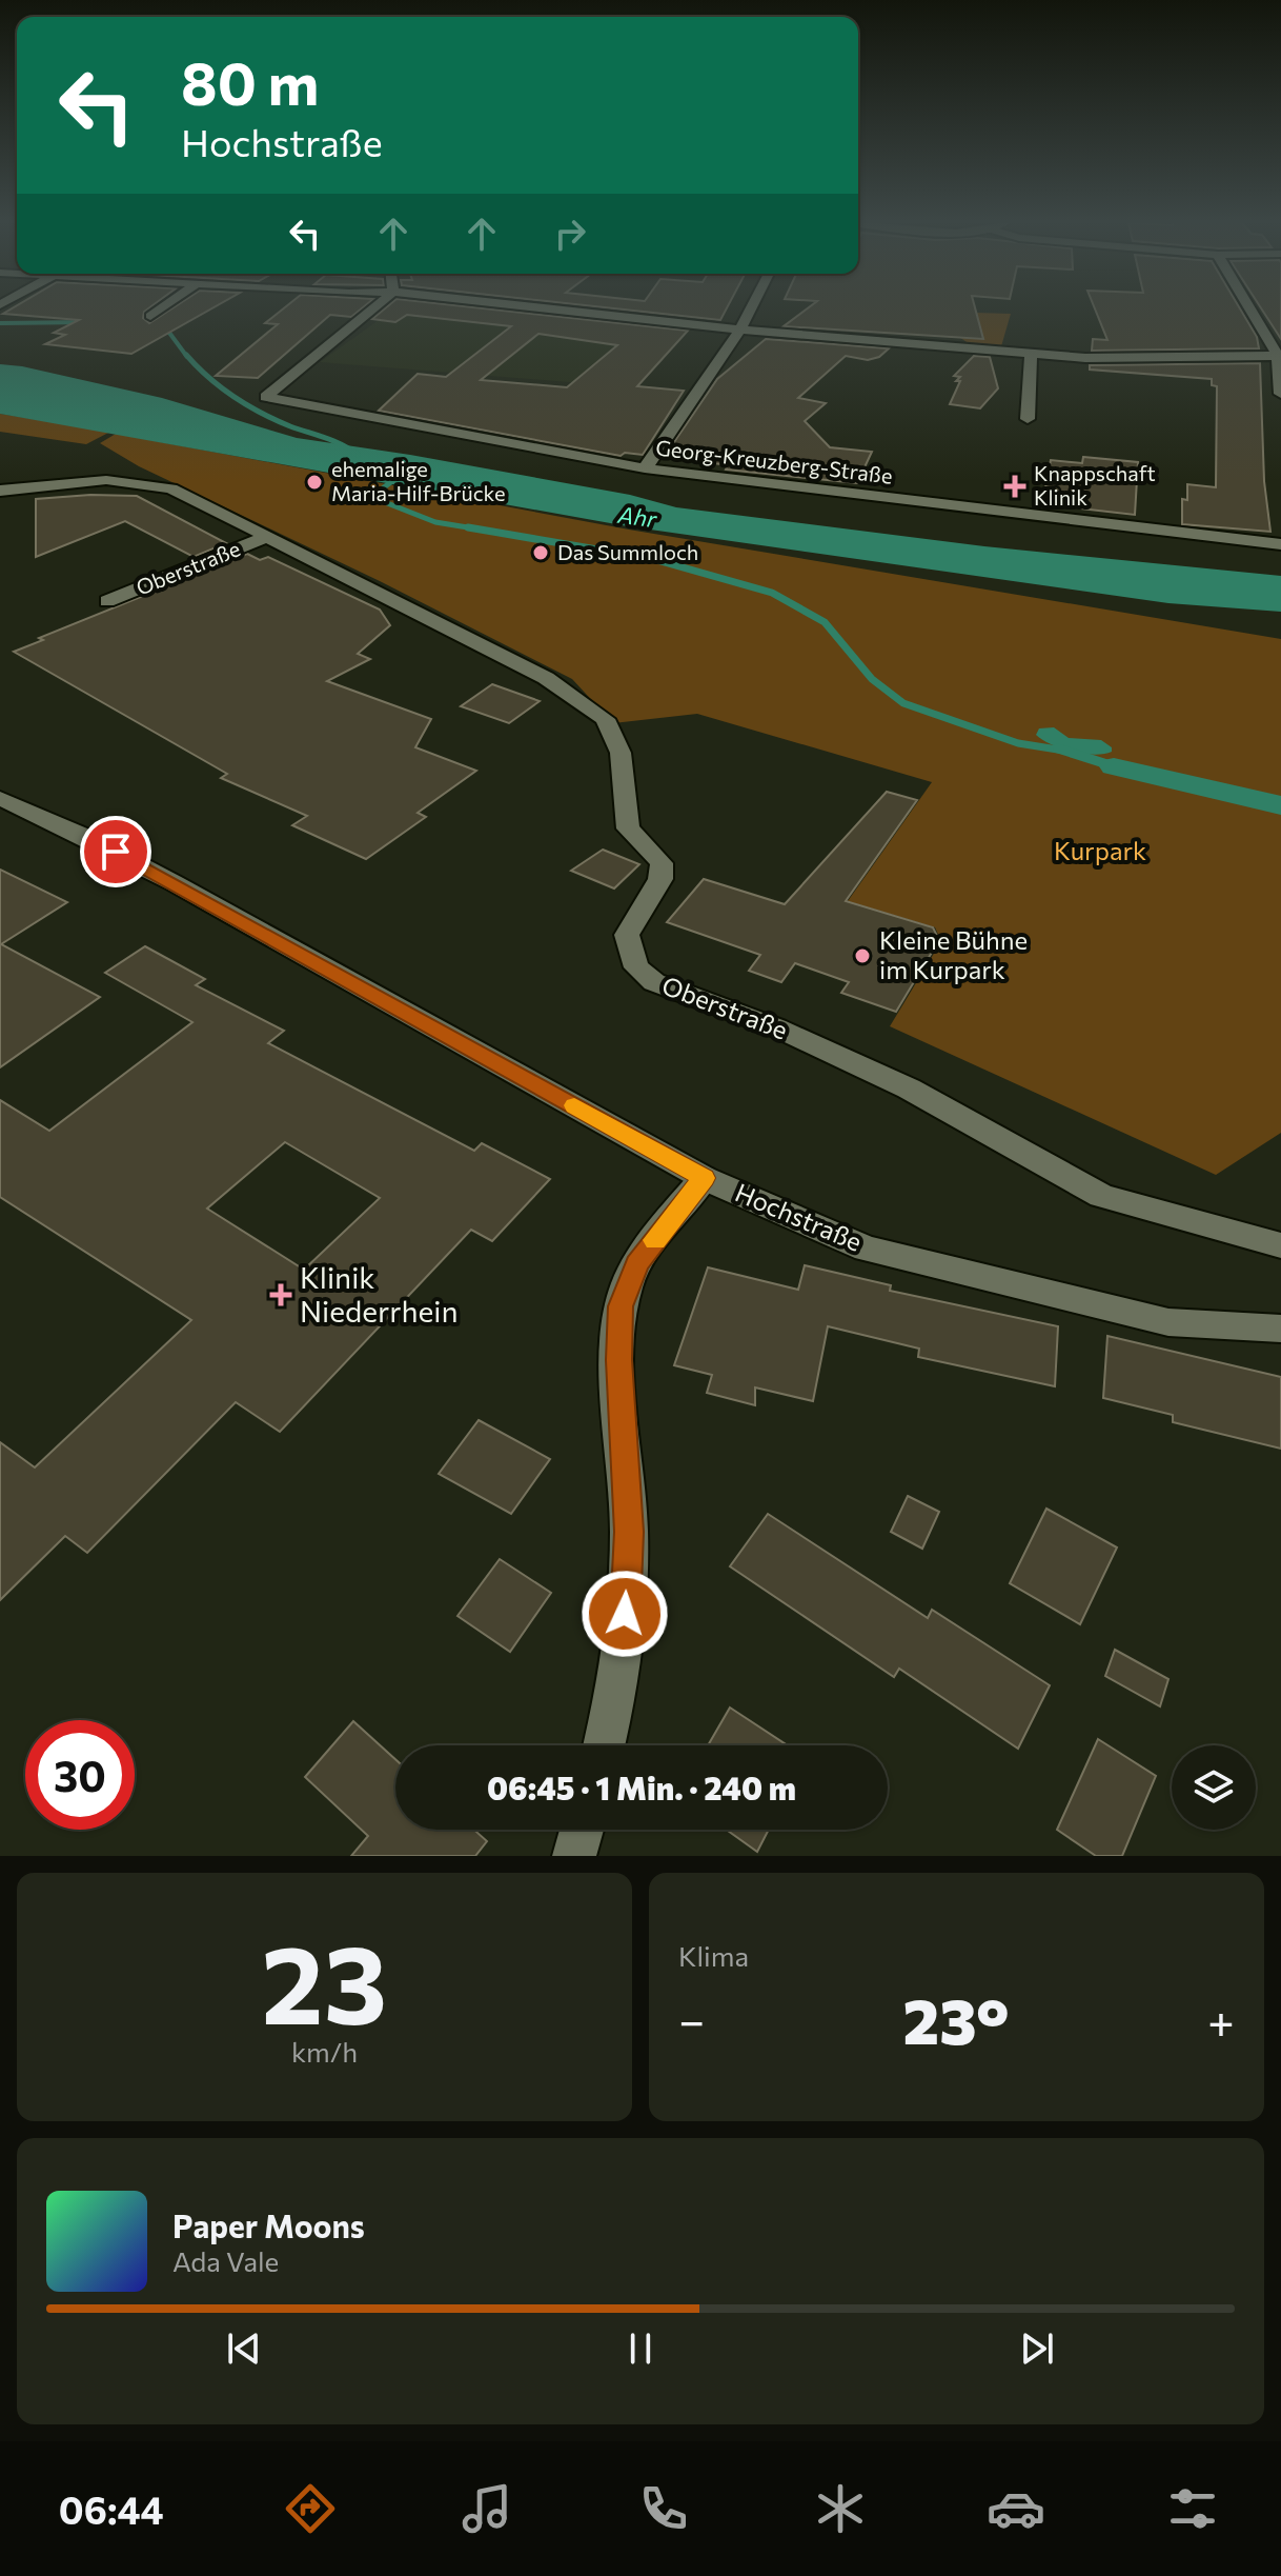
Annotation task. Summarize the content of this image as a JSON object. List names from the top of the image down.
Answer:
{
  "streets": {
    "street": ["Georg-Kreuzberg-Straße", "Oberstraße", "Hochstraße"]
  },
  "water": ["Ahr"],
  "parks": ["Kurpark"],
  "places": {
    "other": ["ehemalige Maria-Hilf-Brücke", "Das Summloch", "Kleine Bühne im Kurpark"],
    "health": ["Knappschaft Klinik", "Klinik Niederrhein"]
  },
  "page": {
    "turn": ["80 m", "Hochstraße"],
    "limit": "30",
    "trip": "06:45 · 1 Min. · 240 m",
    "tile": [
      ["23", "km/h"],
      "Klima"
    ],
    "heat": ["−", "23°", "+"],
    "song": ["Paper Moons", "Ada Vale"],
    "tabs": "06:44"
  }
}
